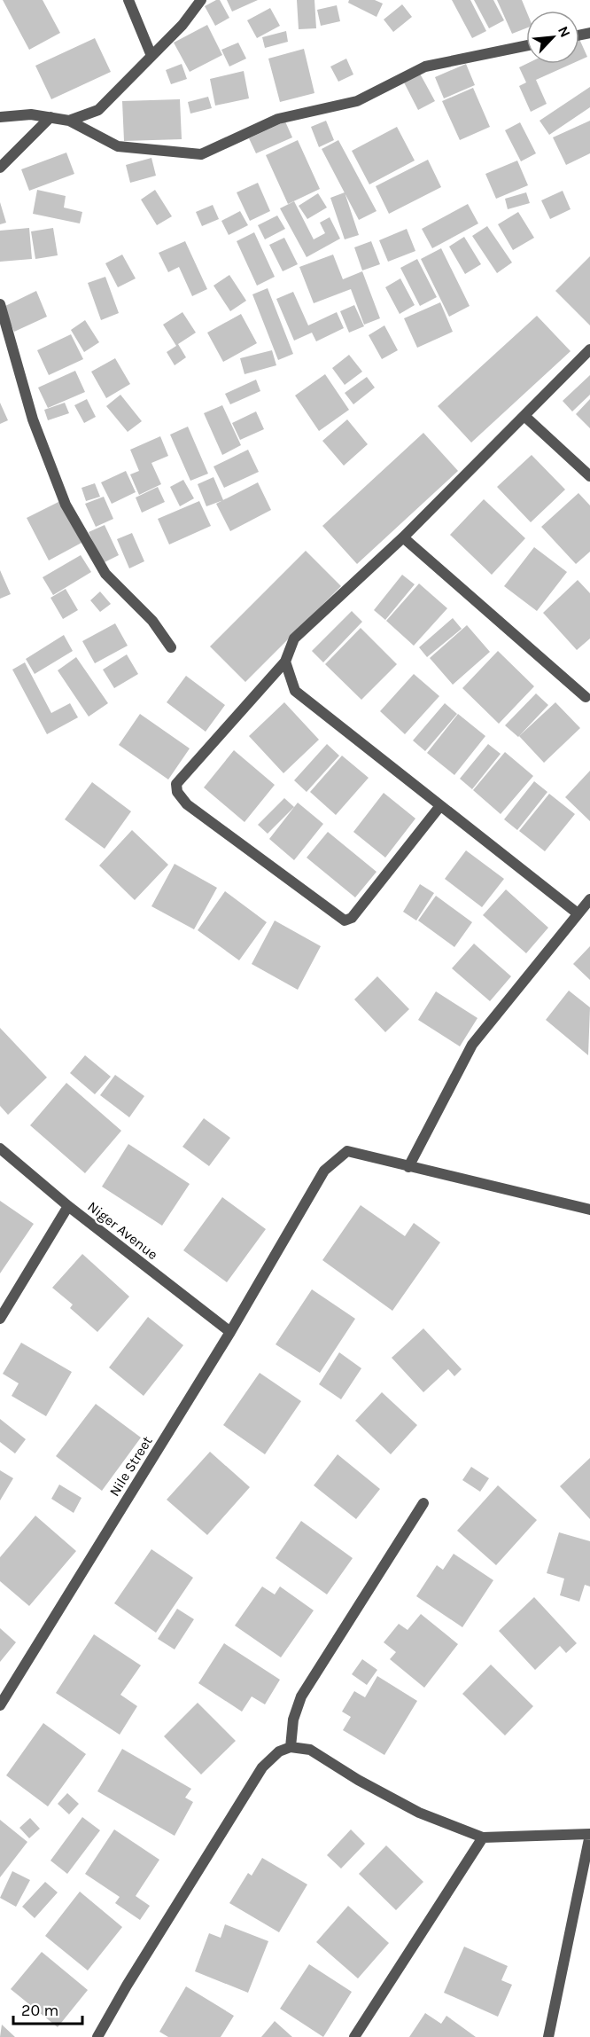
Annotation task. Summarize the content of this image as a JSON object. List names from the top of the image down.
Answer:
{
  "streets": {
    "street": ["Niger Avenue", "Nile Street"]
  },
  "crossings": [
    ["Niger Avenue", "Nile Street"]
  ],
  "scale_bar": "20 m",
  "north": "top right"
}
